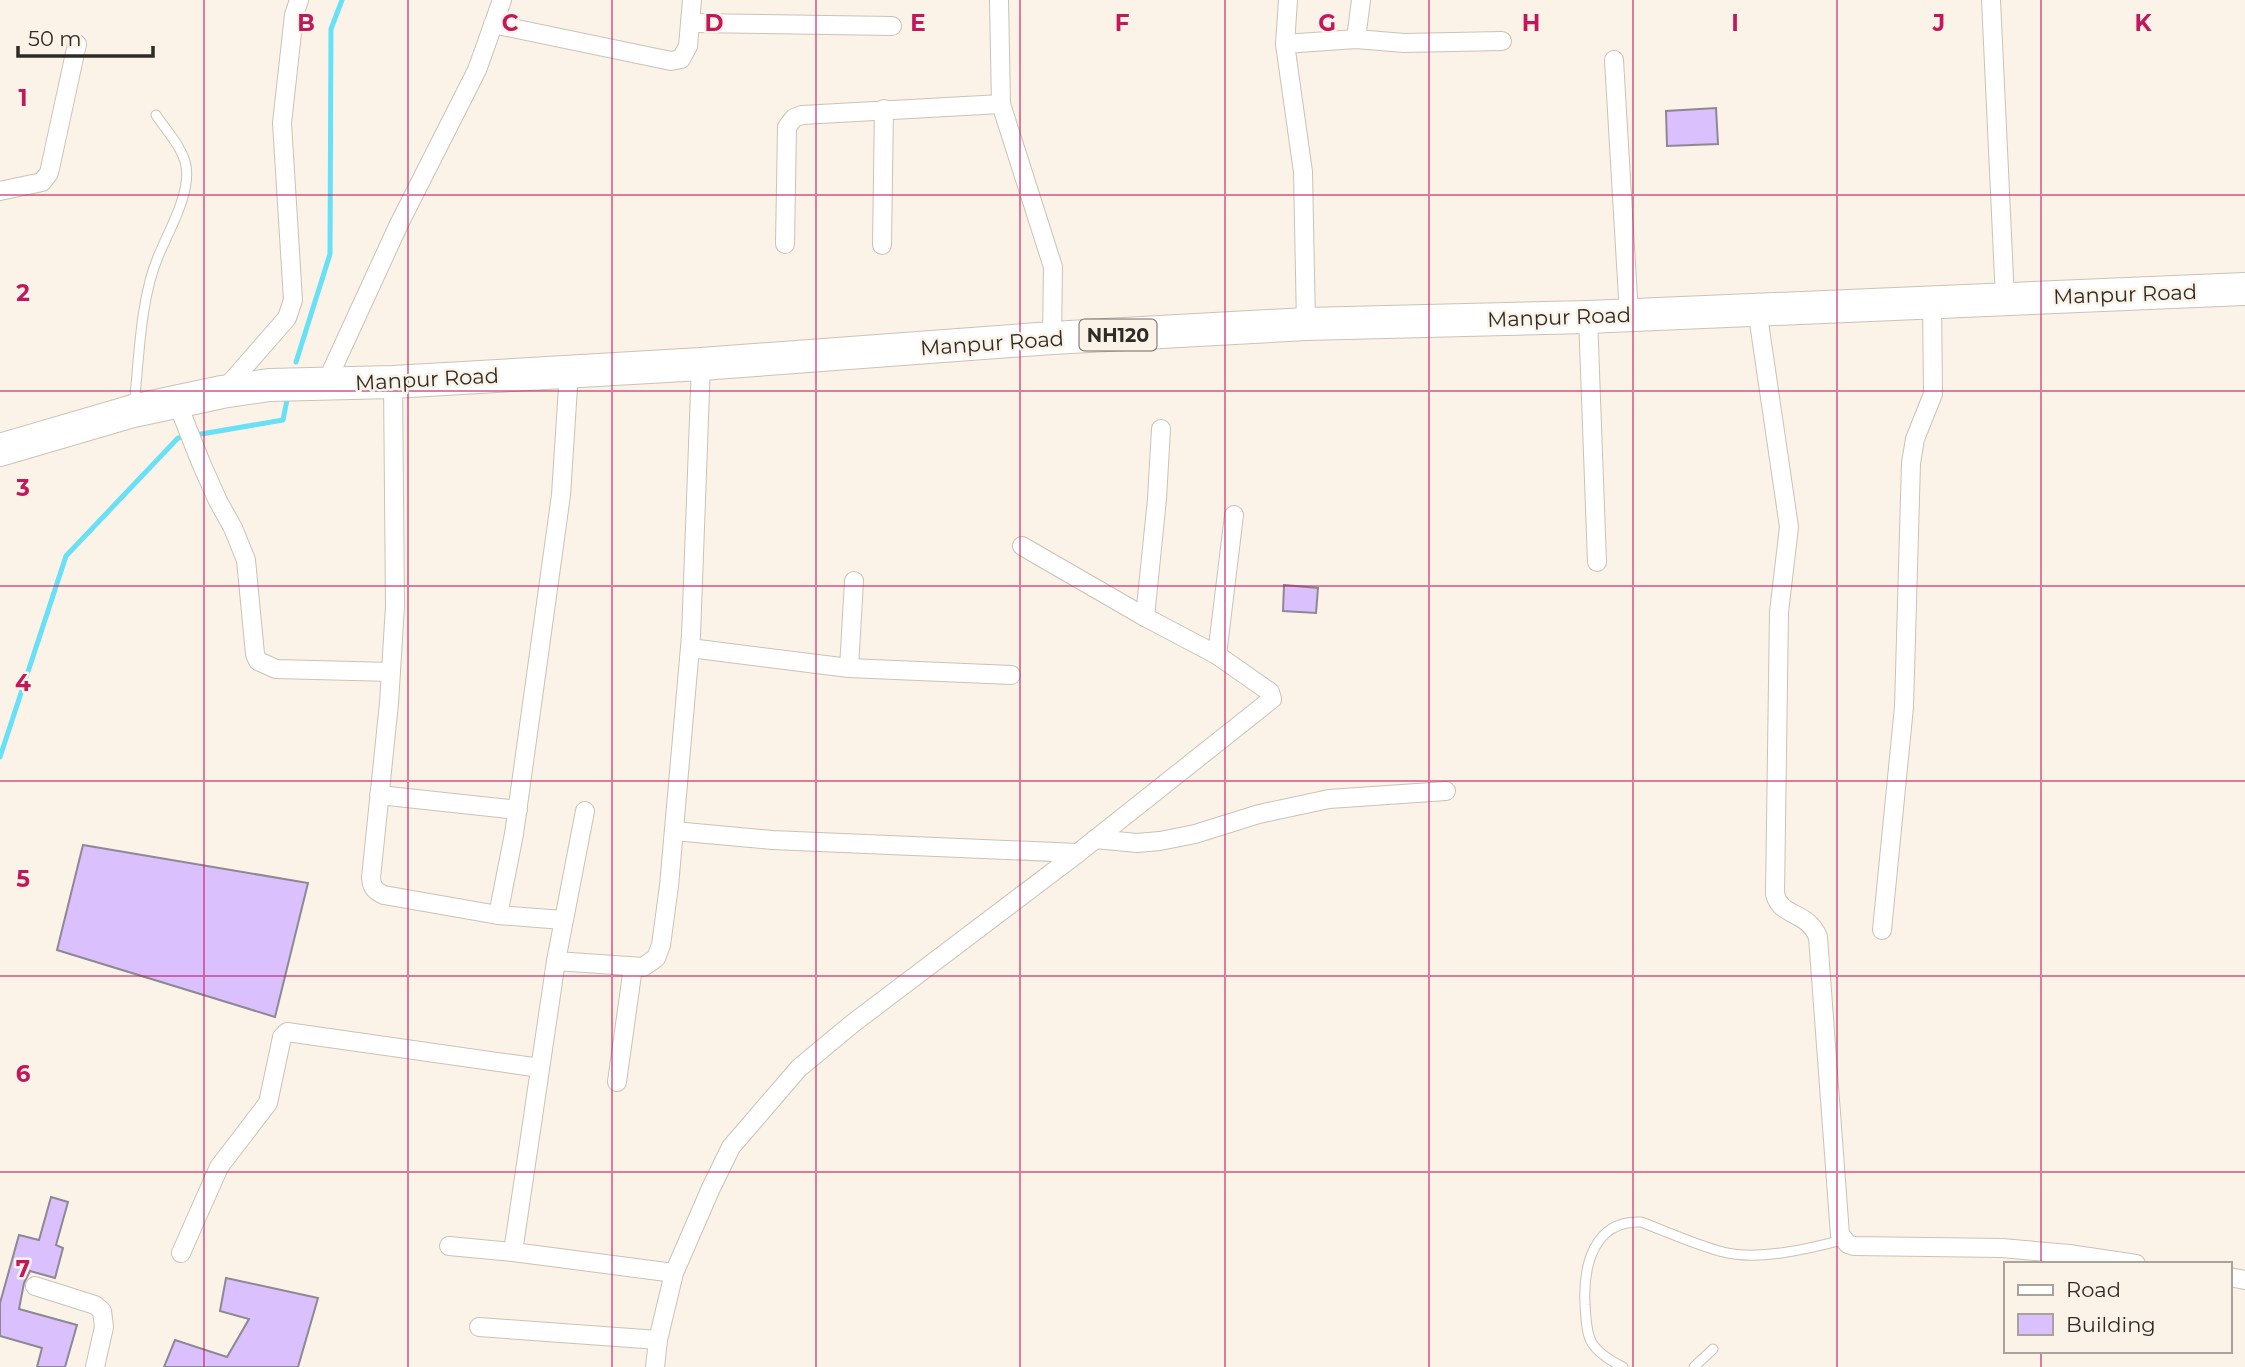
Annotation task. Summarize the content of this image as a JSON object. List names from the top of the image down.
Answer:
{
  "streets": {
    "highway": ["Manpur Road", "NH120"]
  },
  "legend": ["Road", "Building"],
  "scale_bar": "50 m",
  "grid": {
    "columns": [
      "B",
      "C",
      "D",
      "E",
      "F",
      "G",
      "H",
      "I",
      "J",
      "K"
    ],
    "rows": [
      "1",
      "2",
      "3",
      "4",
      "5",
      "6",
      "7"
    ]
  }
}
